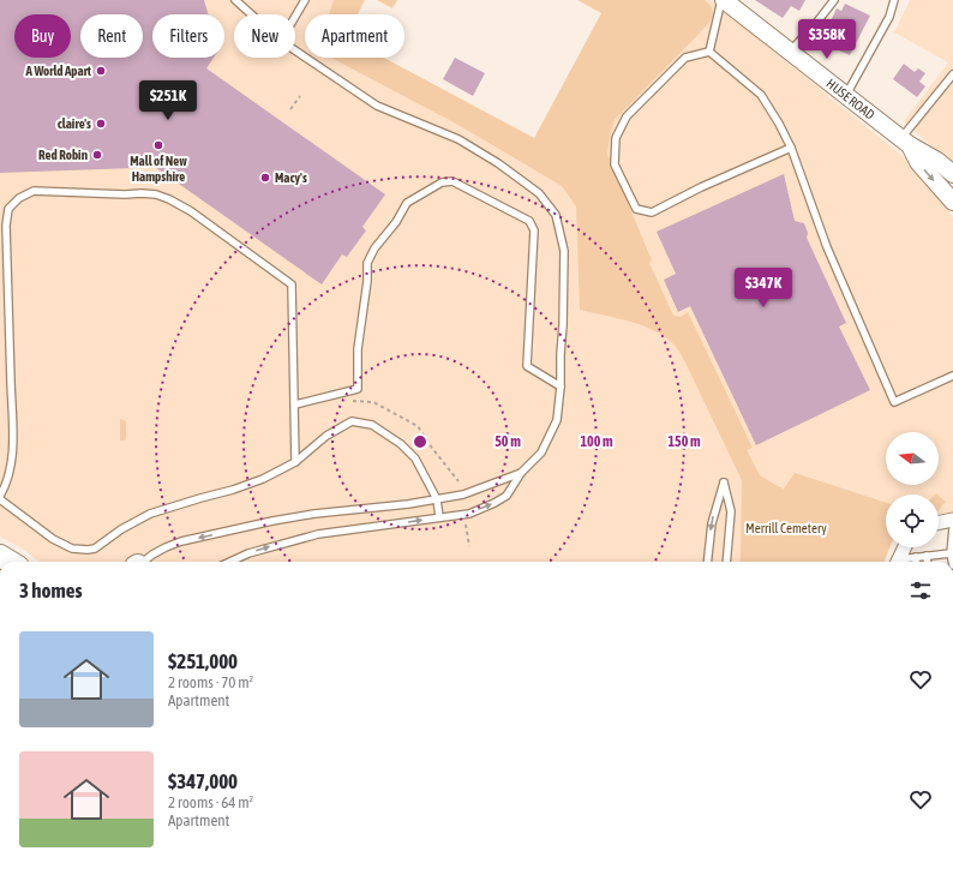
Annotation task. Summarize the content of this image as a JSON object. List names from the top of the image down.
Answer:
{
  "streets": {
    "street": ["HUSE ROAD"]
  },
  "parks": ["Merrill Cemetery"],
  "places": [
    "A World Apart",
    "claire's",
    "Mall of New Hampshire",
    "Red Robin",
    "Macy's"
  ],
  "north": "left",
  "page": {
    "chip": [
      "Buy",
      "Rent",
      "Filters",
      "New",
      "Apartment"
    ],
    "price": ["$358K", "$251K", "$347K"],
    "heading": "3 homes",
    "list": [
      {
        "name": "$251,000",
        "note": "2 rooms · 70 m² · Apartment"
      },
      {
        "name": "$347,000",
        "note": "2 rooms · 64 m² · Apartment"
      }
    ]
  },
  "rings": ["50 m", "100 m", "150 m"]
}
